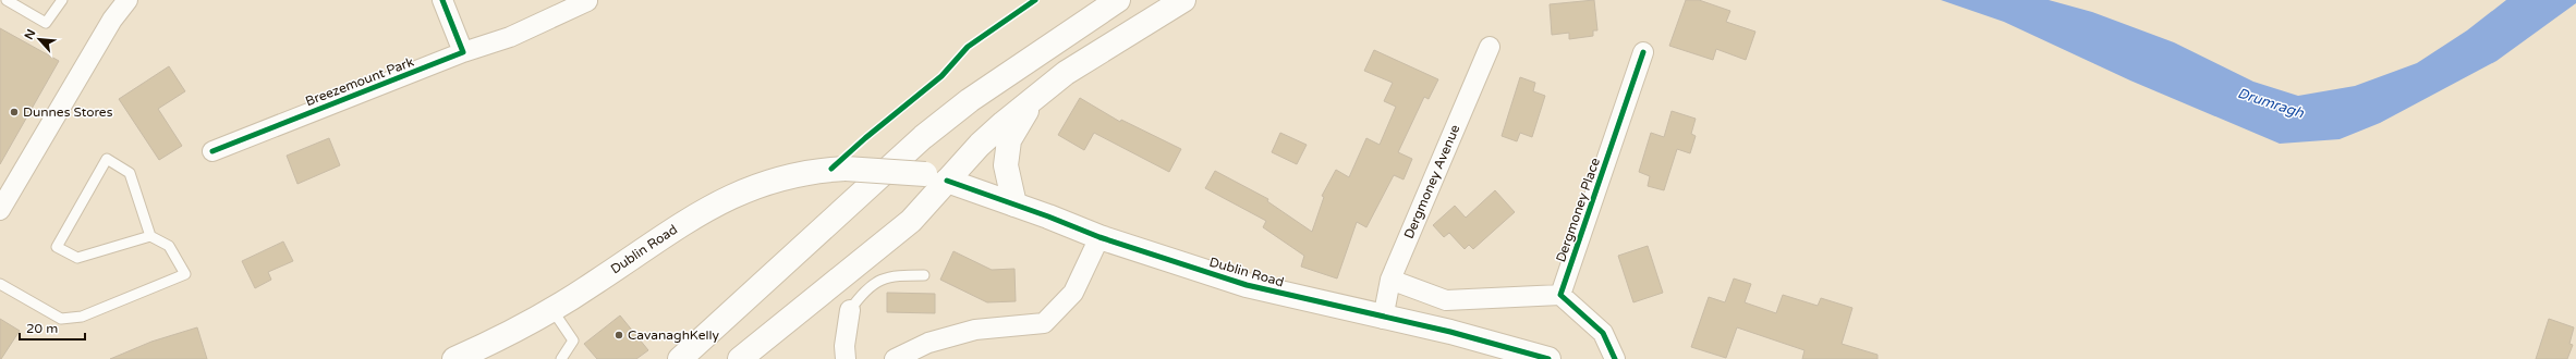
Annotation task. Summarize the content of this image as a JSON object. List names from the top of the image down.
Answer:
{
  "streets": {
    "main road": ["Dublin Road"],
    "street": ["Breezemount Park", "Dergmoney Avenue", "Dergmoney Place"]
  },
  "crossings": [
    ["Dergmoney Avenue", "Dublin Road"]
  ],
  "water": ["Drumragh"],
  "places": ["Dunnes Stores", "CavanaghKelly"],
  "scale_bar": "20 m",
  "north": "top left"
}
